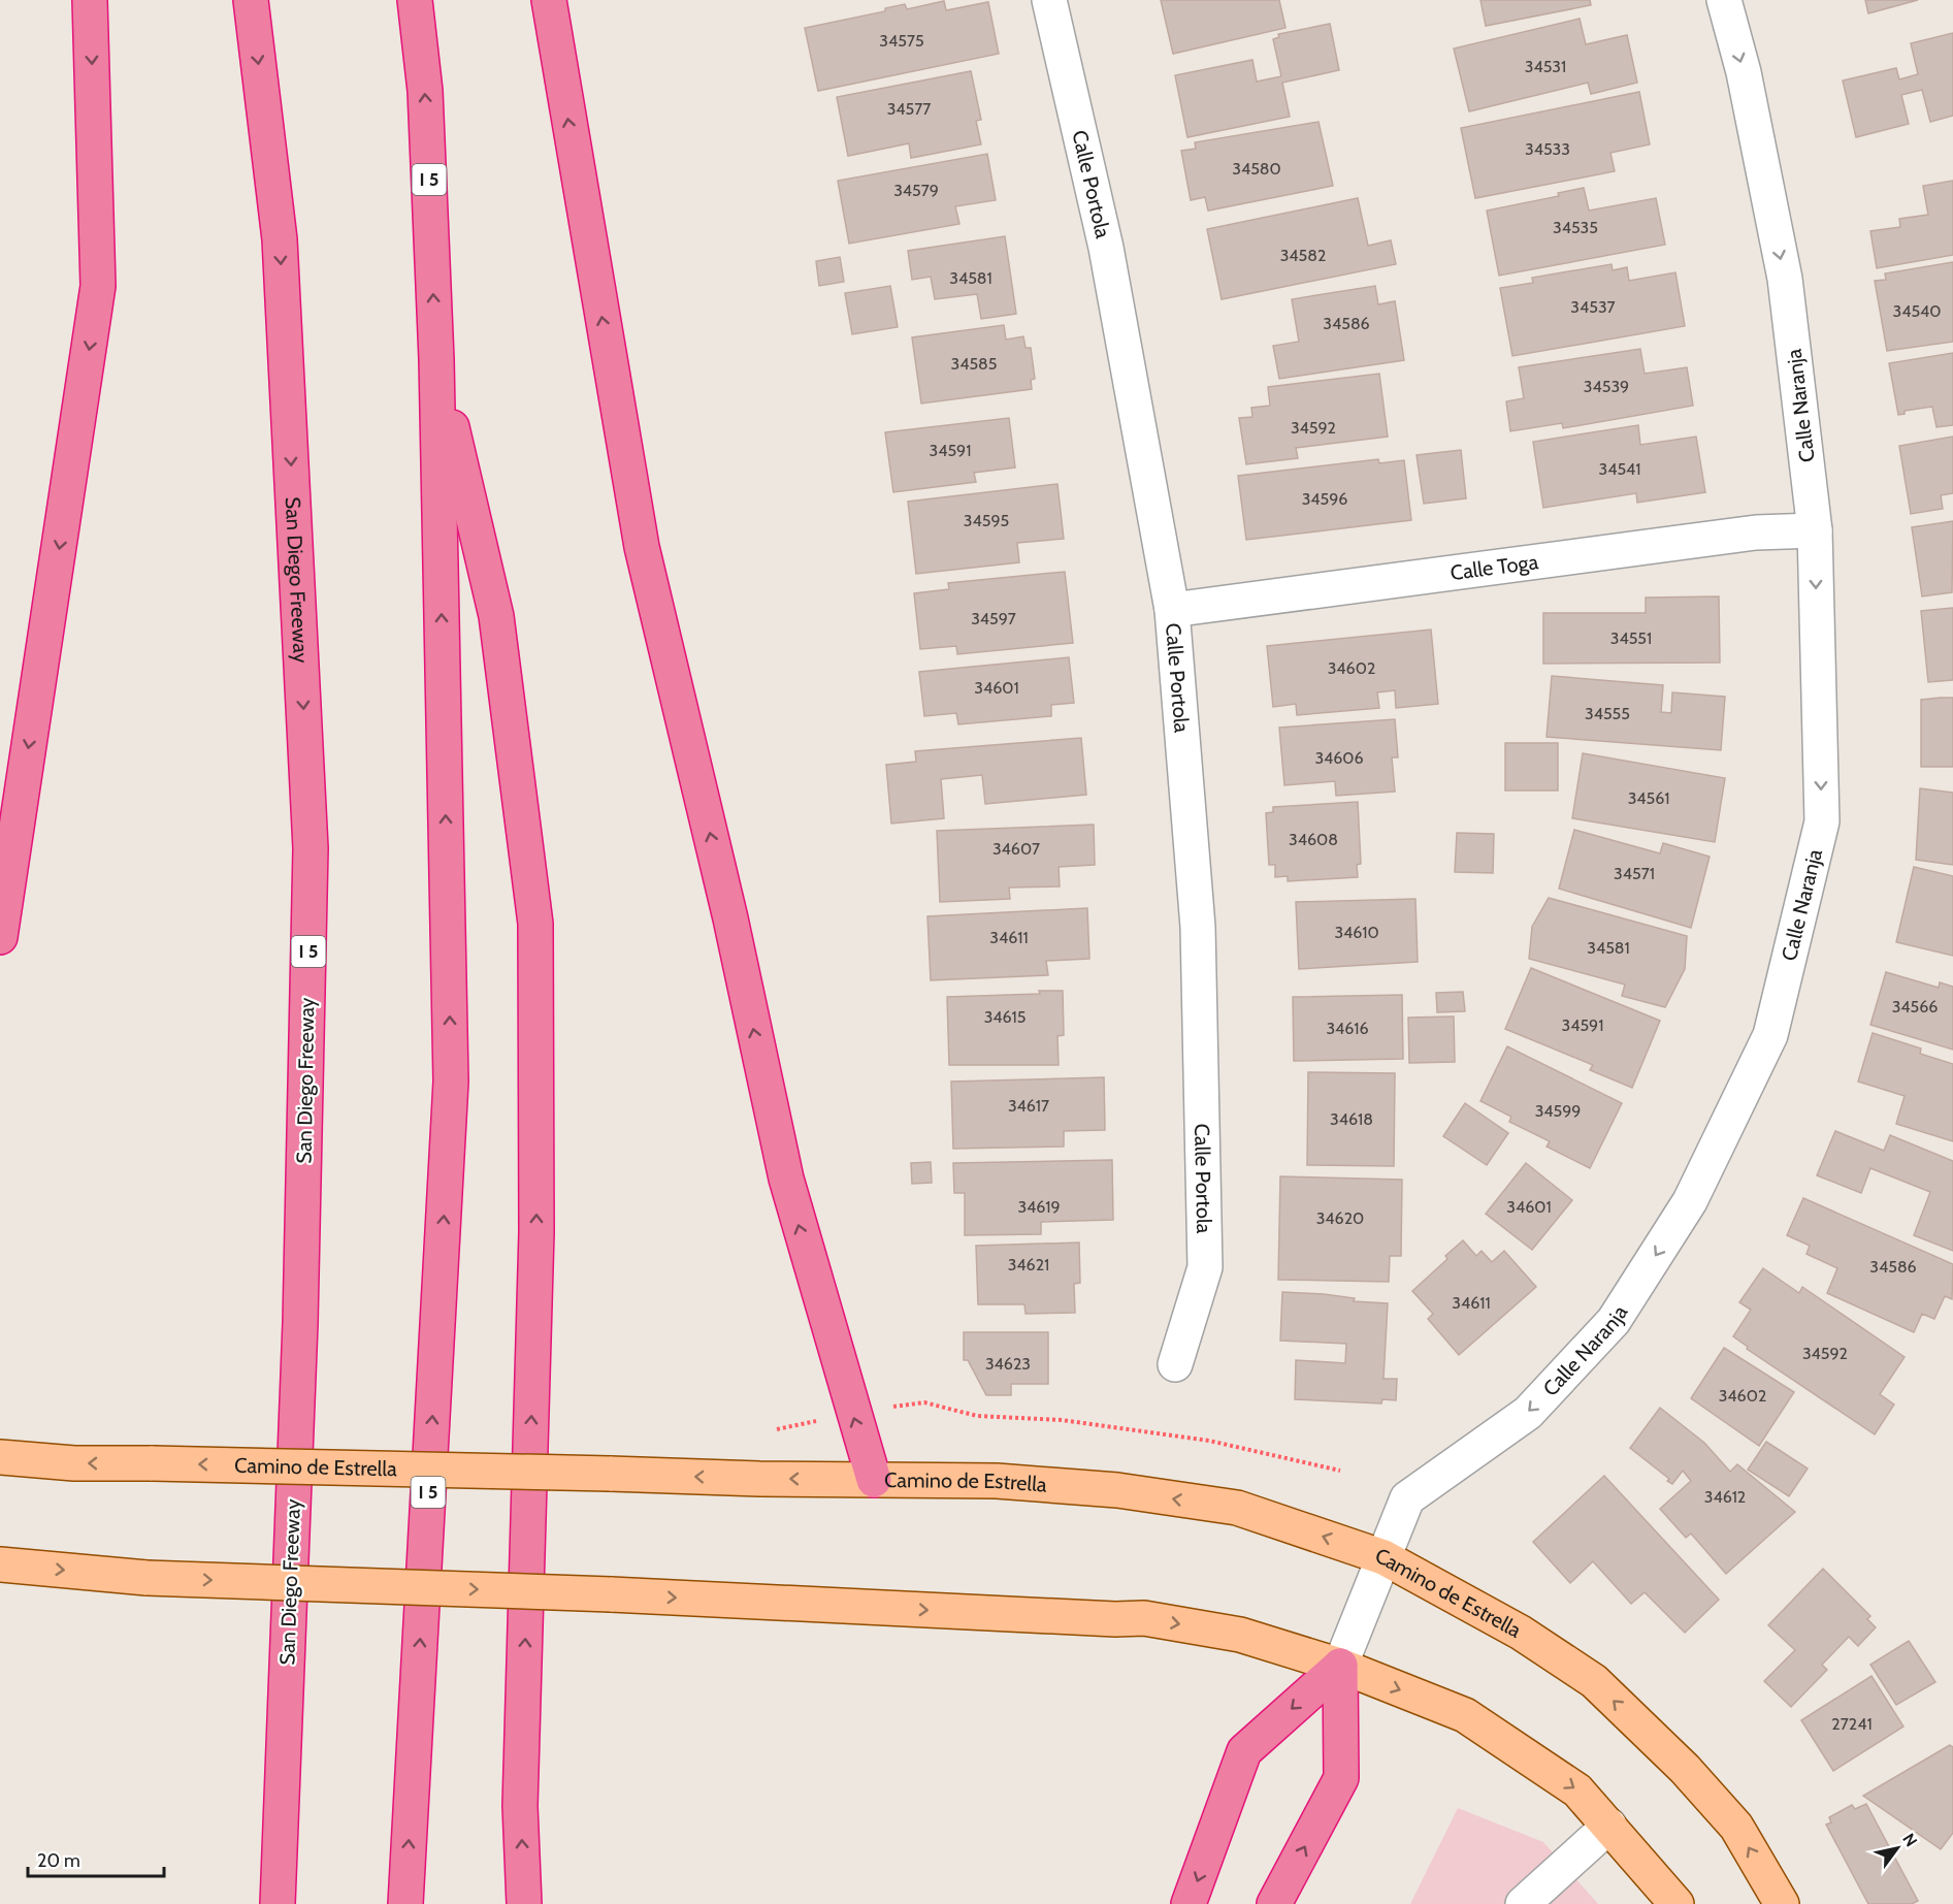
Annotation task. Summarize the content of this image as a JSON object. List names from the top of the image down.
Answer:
{
  "streets": {
    "highway": ["I 5", "San Diego Freeway"],
    "main road": ["Camino de Estrella"],
    "street": ["Calle Portola", "Calle Naranja", "Calle Toga"]
  },
  "crossings": [
    ["Calle Portola", "Calle Toga"],
    ["Calle Naranja", "Calle Toga"],
    ["Calle Naranja", "Camino de Estrella"]
  ],
  "one_way": ["Calle Naranja"],
  "house_numbers": [
    "34575",
    "34531",
    "34577",
    "34533",
    "34580",
    "34579",
    "34535",
    "34582",
    "34581",
    "34537",
    "34540",
    "34586",
    "34585",
    "34539",
    "34592",
    "34591",
    "34541",
    "34596",
    "34595",
    "34597",
    "34551",
    "34602",
    "34601",
    "34555",
    "34606",
    "34561",
    "34608",
    "34607",
    "34571",
    "34610",
    "34611",
    "34581",
    "34566",
    "34615",
    "34591",
    "34616",
    "34617",
    "34599",
    "34618",
    "34619",
    "34601",
    "34620",
    "34621",
    "34586",
    "34611",
    "34592",
    "34623",
    "34602",
    "34612",
    "27241"
  ],
  "scale_bar": "20 m",
  "north": "top right"
}
